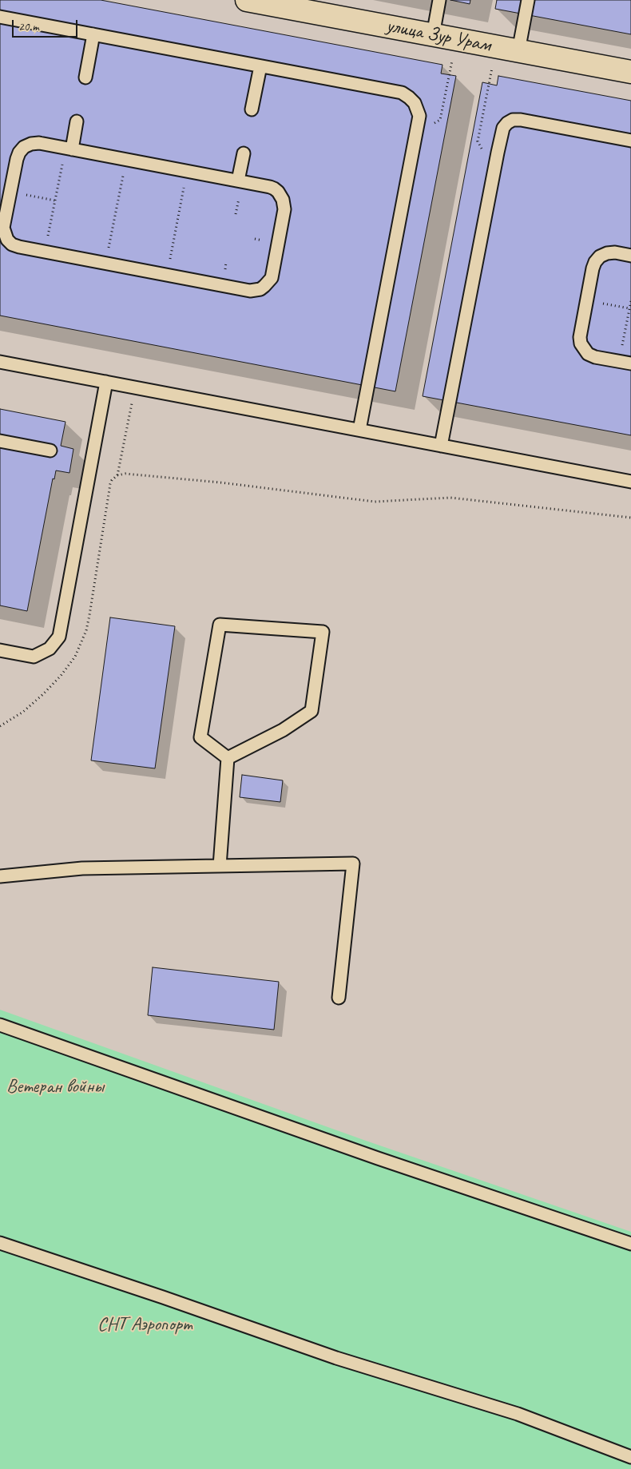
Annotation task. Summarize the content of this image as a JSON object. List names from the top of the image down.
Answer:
{
  "streets": {
    "street": ["улица Зур Урам"]
  },
  "parks": ["Ветеран войны", "СНТ Аэропорт"],
  "scale_bar": "20 m"
}
